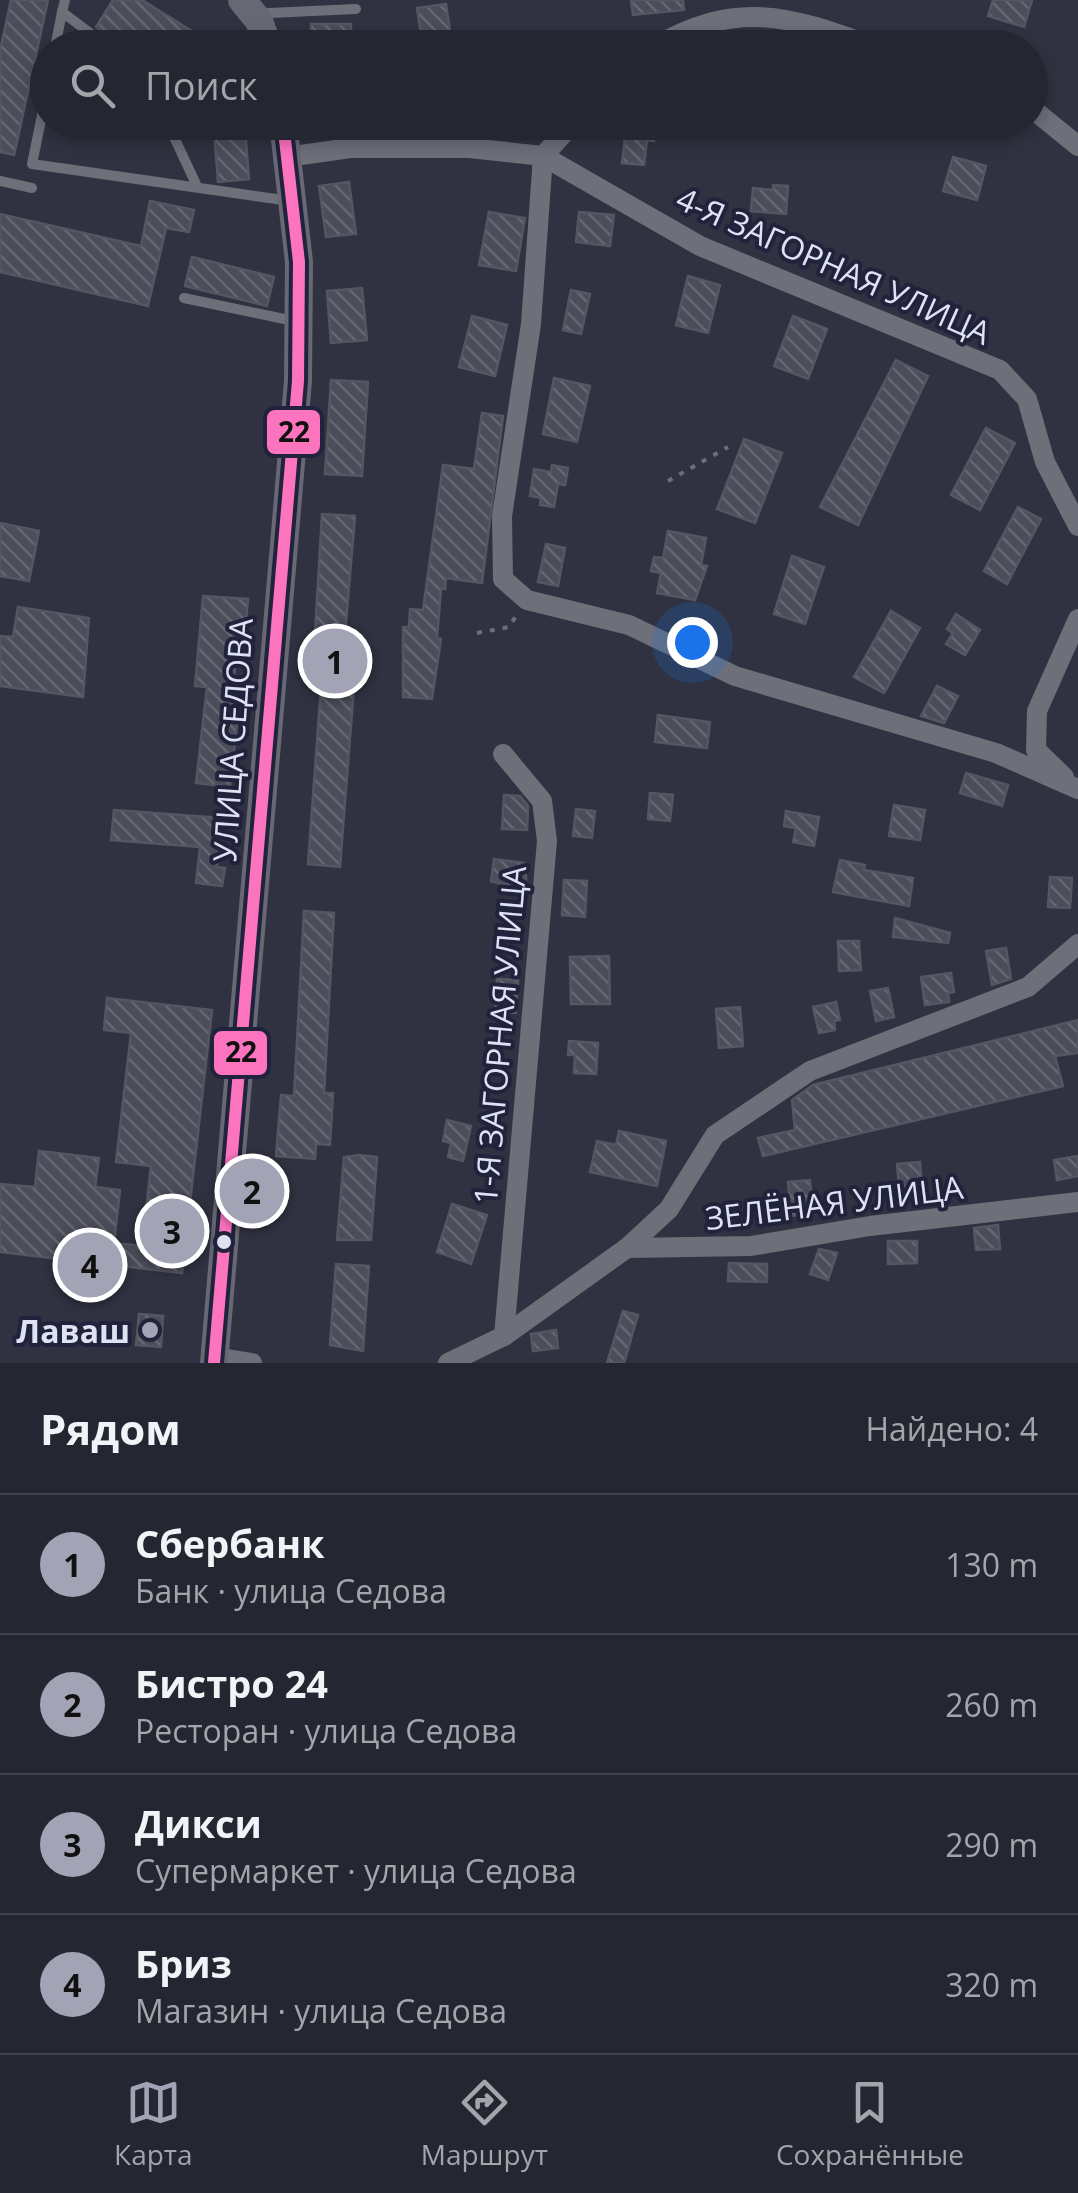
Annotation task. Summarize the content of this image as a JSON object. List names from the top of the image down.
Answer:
{
  "streets": {
    "street": [
      "4-Я ЗАГОРНАЯ УЛИЦА",
      "УЛИЦА СЕДОВА",
      "1-Я ЗАГОРНАЯ УЛИЦА",
      "ЗЕЛЁНАЯ УЛИЦА"
    ]
  },
  "crossings": [
    ["4-Я ЗАГОРНАЯ УЛИЦА", "УЛИЦА СЕДОВА"]
  ],
  "places": ["Лаваш"],
  "lines": ["transit line 22"],
  "page": {
    "search": "Поиск",
    "pins": [
      "1",
      "2",
      "3",
      "4"
    ],
    "heading": ["Рядом", "Найдено: 4"],
    "list": [
      {
        "mark": "1",
        "name": "Сбербанк",
        "note": "Банк · улица Седова",
        "value": "130 m"
      },
      {
        "mark": "2",
        "name": "Бистро 24",
        "note": "Ресторан · улица Седова",
        "value": "260 m"
      },
      {
        "mark": "3",
        "name": "Дикси",
        "note": "Супермаркет · улица Седова",
        "value": "290 m"
      },
      {
        "mark": "4",
        "name": "Бриз",
        "note": "Магазин · улица Седова",
        "value": "320 m"
      }
    ],
    "nav": ["Карта", "Маршрут", "Сохранённые"]
  }
}
